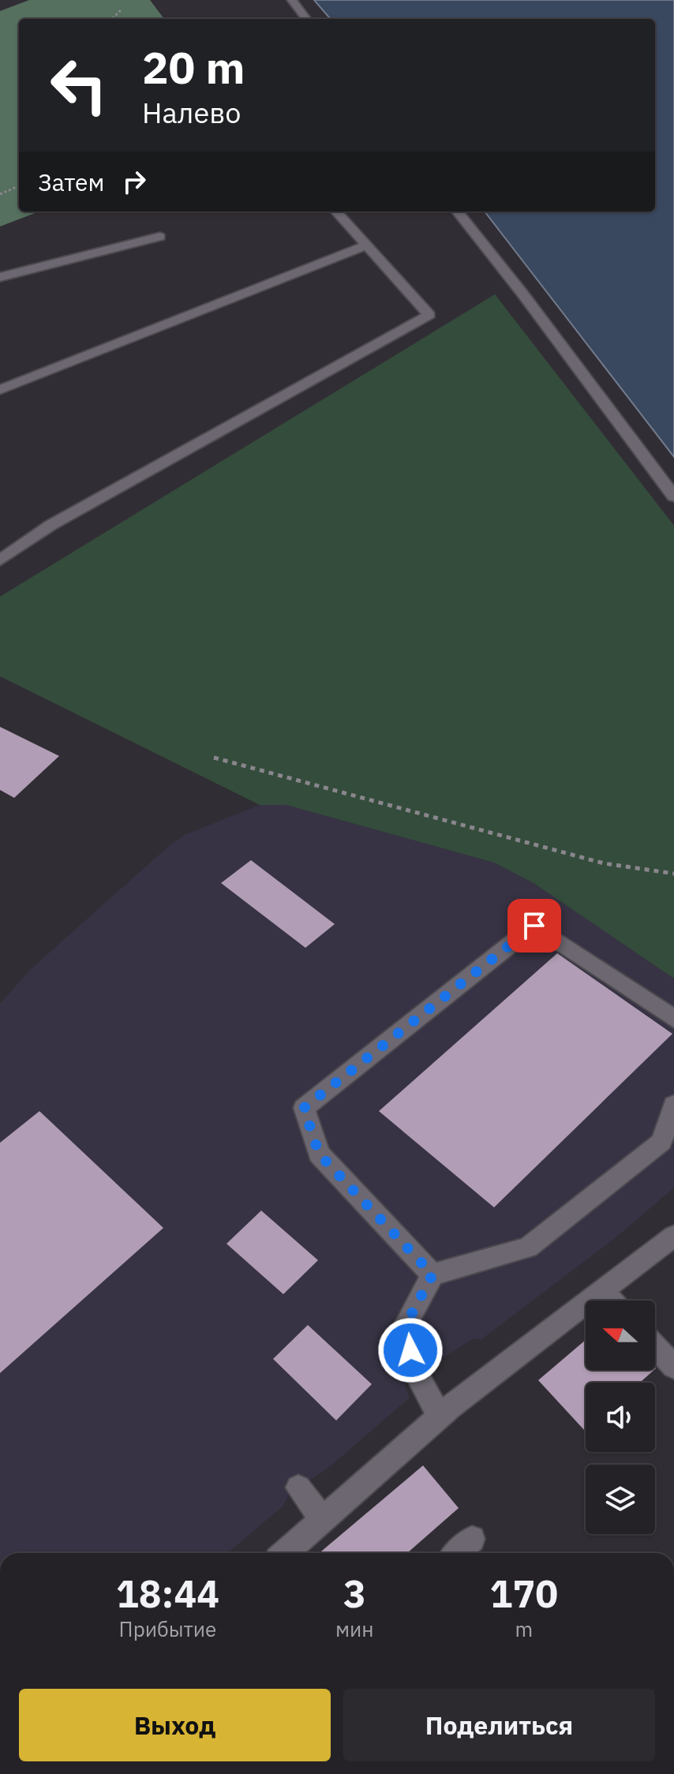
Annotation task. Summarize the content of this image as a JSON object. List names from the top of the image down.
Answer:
{
  "north": "left",
  "page": {
    "turn": ["20 m", "Налево"],
    "then": "Затем",
    "eta": [
      "18:44",
      "Прибытие",
      "3",
      "мин",
      "170",
      "m"
    ],
    "buttons": ["Выход", "Поделиться"]
  }
}
